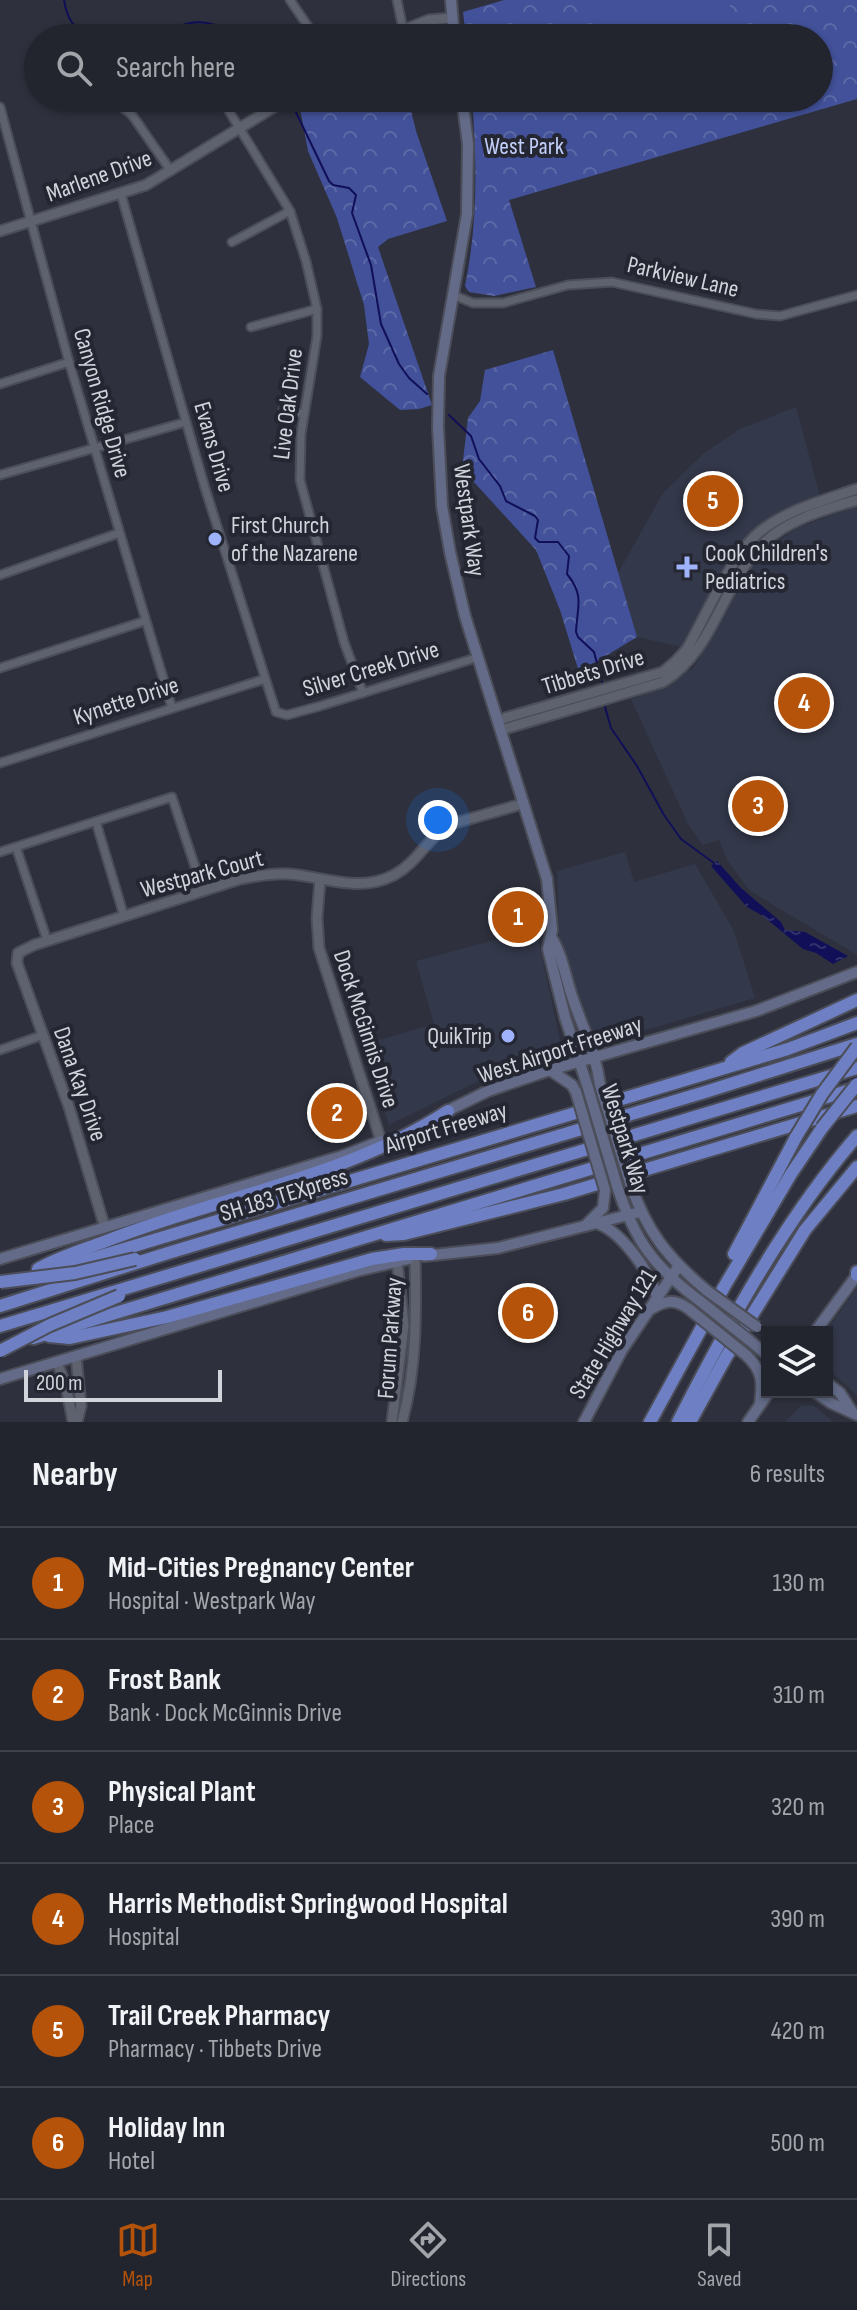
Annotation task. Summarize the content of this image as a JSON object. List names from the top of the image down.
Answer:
{
  "streets": {
    "highway": ["Airport Freeway", "SH 183 TEXpress"],
    "main road": ["Westpark Way", "West Airport Freeway", "State Highway 121"],
    "street": [
      "Marlene Drive",
      "Parkview Lane",
      "Canyon Ridge Drive",
      "Live Oak Drive",
      "Evans Drive",
      "Silver Creek Drive",
      "Tibbets Drive",
      "Kynette Drive",
      "Westpark Court",
      "Dock McGinnis Drive",
      "Dana Kay Drive",
      "Forum Parkway"
    ]
  },
  "crossings": [
    ["Marlene Drive", "Canyon Ridge Drive"],
    ["Marlene Drive", "Live Oak Drive"],
    ["Marlene Drive", "Evans Drive"],
    ["Parkview Lane", "Westpark Way"],
    ["Canyon Ridge Drive", "Kynette Drive"],
    ["Live Oak Drive", "Silver Creek Drive"],
    ["Evans Drive", "Silver Creek Drive"],
    ["Evans Drive", "Kynette Drive"],
    ["Westpark Way", "Silver Creek Drive"],
    ["Westpark Way", "Tibbets Drive"],
    ["Westpark Way", "Westpark Court"],
    ["Westpark Way", "West Airport Freeway"],
    ["Westpark Way", "State Highway 121"],
    ["Westpark Court", "Dock McGinnis Drive"],
    ["Westpark Court", "Dana Kay Drive"],
    ["Dock McGinnis Drive", "West Airport Freeway"],
    ["West Airport Freeway", "Dana Kay Drive"]
  ],
  "parks": ["West Park"],
  "places": {
    "other": ["First Church of the Nazarene", "QuikTrip"],
    "health": ["Cook Children's Pediatrics"]
  },
  "scale_bar": "200 m",
  "page": {
    "search": "Search here",
    "pins": [
      "5",
      "4",
      "3",
      "1",
      "2",
      "6"
    ],
    "scale": "200 m",
    "heading": ["Nearby", "6 results"],
    "list": [
      {
        "mark": "1",
        "name": "Mid-Cities Pregnancy Center",
        "note": "Hospital · Westpark Way",
        "value": "130 m"
      },
      {
        "mark": "2",
        "name": "Frost Bank",
        "note": "Bank · Dock McGinnis Drive",
        "value": "310 m"
      },
      {
        "mark": "3",
        "name": "Physical Plant",
        "note": "Place",
        "value": "320 m"
      },
      {
        "mark": "4",
        "name": "Harris Methodist Springwood Hospital",
        "note": "Hospital",
        "value": "390 m"
      },
      {
        "mark": "5",
        "name": "Trail Creek Pharmacy",
        "note": "Pharmacy · Tibbets Drive",
        "value": "420 m"
      },
      {
        "mark": "6",
        "name": "Holiday Inn",
        "note": "Hotel",
        "value": "500 m"
      }
    ],
    "nav": ["Map", "Directions", "Saved"]
  }
}
